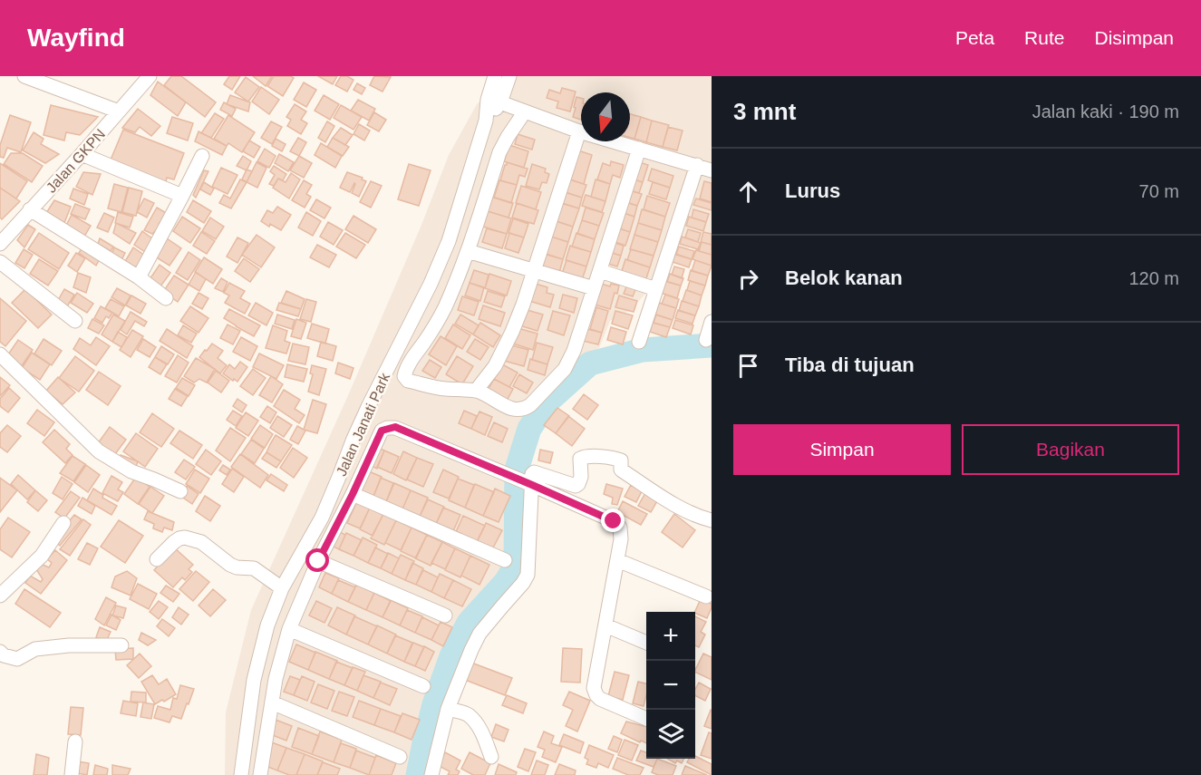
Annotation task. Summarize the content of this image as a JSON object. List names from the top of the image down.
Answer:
{
  "streets": {
    "street": ["Jalan GKPN", "Jalan Janati Park"]
  },
  "north": "bottom",
  "page": {
    "header": "Wayfind",
    "nav": ["Peta", "Rute", "Disimpan"],
    "heading": ["3 mnt", "Jalan kaki · 190 m"],
    "list": [
      ["Lurus", "70 m"],
      ["Belok kanan", "120 m"],
      "Tiba di tujuan"
    ],
    "buttons": ["Simpan", "Bagikan"],
    "map_buttons": ["+", "−"]
  }
}
